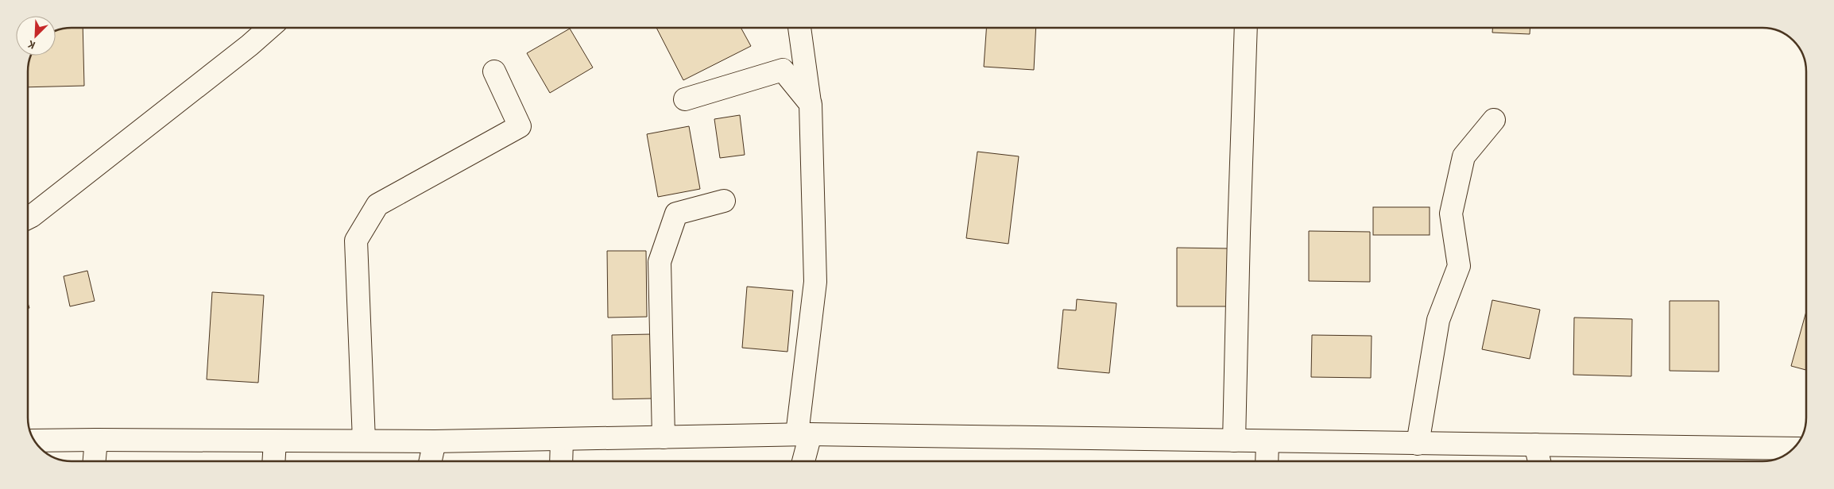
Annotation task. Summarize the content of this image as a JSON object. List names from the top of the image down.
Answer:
{
  "north": "bottom left"
}
